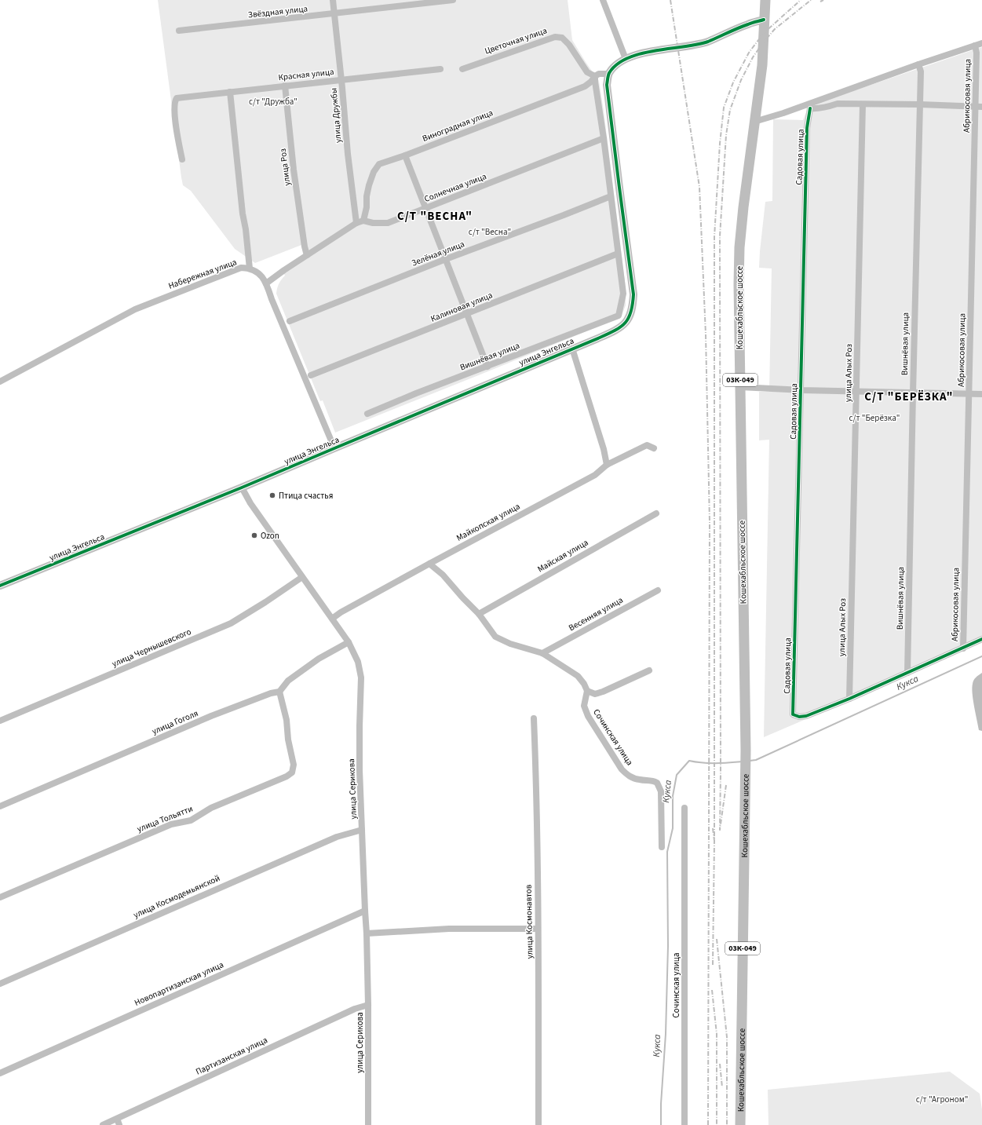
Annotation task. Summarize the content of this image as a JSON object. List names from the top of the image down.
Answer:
{
  "streets": {
    "main road": ["Кошехабльское шоссе", "03К-049"],
    "street": [
      "Звёздная улица",
      "Цветочная улица",
      "Красная улица",
      "Абрикосовая улица",
      "улица Дружбы",
      "Виноградная улица",
      "Садовая улица",
      "улица Роз",
      "Солнечная улица",
      "Зелёная улица",
      "Набережная улица",
      "Калиновая улица",
      "Вишнёвая улица",
      "улица Энгельса",
      "улица Алых Роз",
      "Майкопская улица",
      "Майская улица",
      "Весенняя улица",
      "улица Чернышевского",
      "улица Гоголя",
      "Сочинская улица",
      "улица Серикова",
      "улица Тольятти",
      "улица Космодемьянской",
      "улица Космонавтов",
      "Новопартизанская улица",
      "Партизанская улица"
    ]
  },
  "crossings": [
    ["Звёздная улица", "улица Дружбы"],
    ["Цветочная улица", "Виноградная улица"],
    ["Красная улица", "улица Дружбы"],
    ["Красная улица", "улица Роз"],
    ["улица Дружбы", "Солнечная улица"],
    ["Виноградная улица", "Солнечная улица"],
    ["Садовая улица", "улица Алых Роз"],
    ["улица Роз", "Солнечная улица"],
    ["Солнечная улица", "Набережная улица"],
    ["Набережная улица", "улица Энгельса"],
    ["Калиновая улица", "Вишнёвая улица"],
    ["улица Энгельса", "улица Серикова"],
    ["Майкопская улица", "улица Серикова"],
    ["улица Чернышевского", "улица Серикова"],
    ["улица Гоголя", "улица Тольятти"],
    ["улица Серикова", "улица Космодемьянской"],
    ["улица Серикова", "Новопартизанская улица"],
    ["улица Серикова", "Партизанская улица"]
  ],
  "districts": ["С/Т \"ВЕСНА\"", "С/Т \"БЕРЁЗКА\""],
  "water": ["Кукса"],
  "parks": [
    "с/т \"Дружба\"",
    "с/т \"Весна\"",
    "с/т \"Берёзка\"",
    "с/т \"Агроном\""
  ],
  "places": ["Птица счастья", "Ozon"]
}
